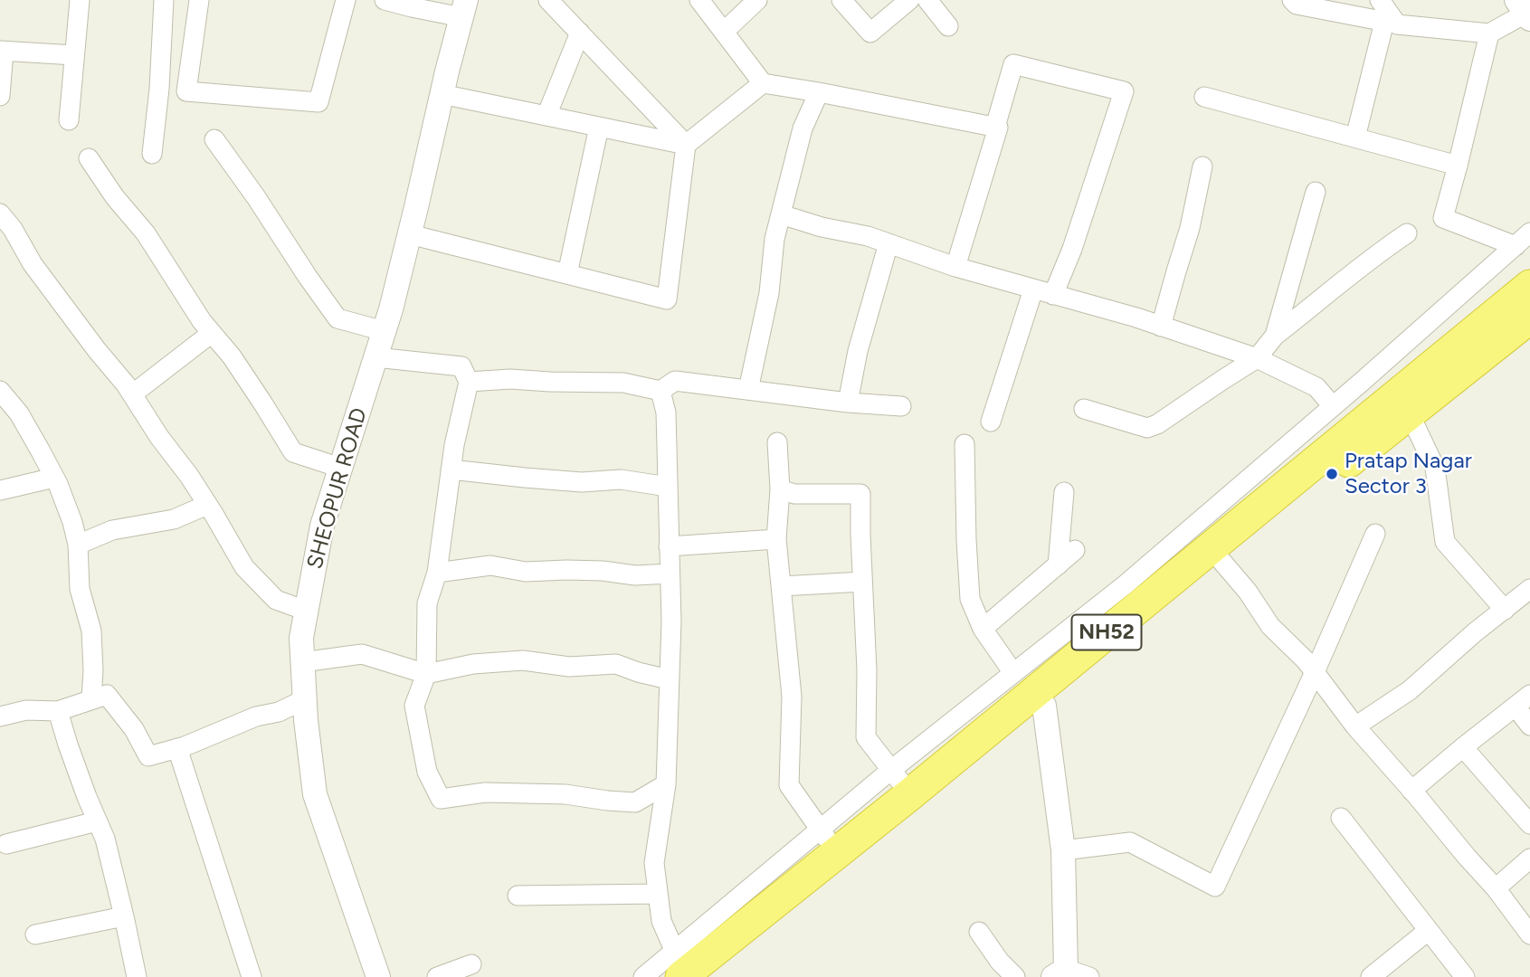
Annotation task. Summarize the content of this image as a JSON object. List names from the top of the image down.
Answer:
{
  "streets": {
    "highway": ["NH52"],
    "street": ["SHEOPUR ROAD"]
  },
  "places": ["Pratap Nagar Sector 3"]
}
